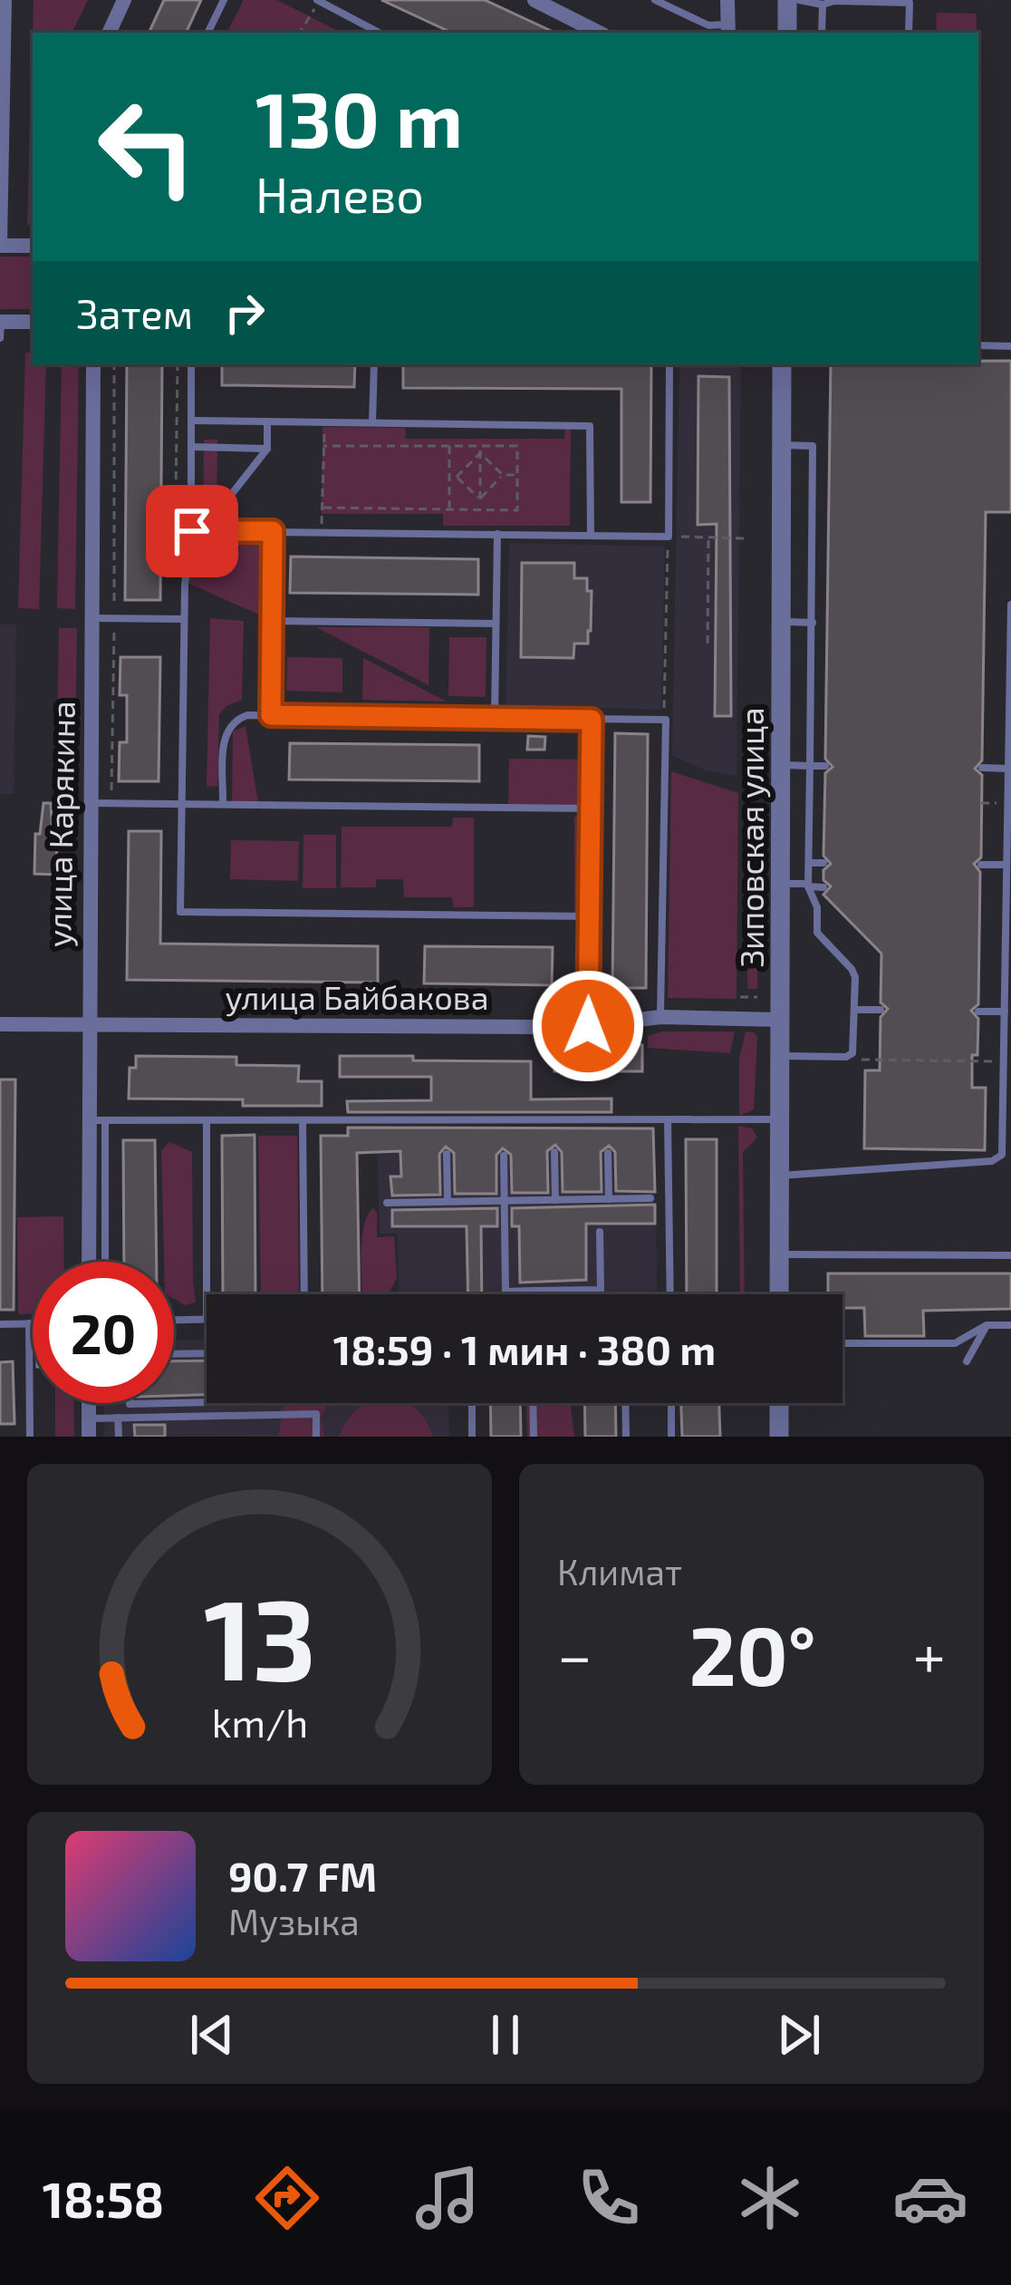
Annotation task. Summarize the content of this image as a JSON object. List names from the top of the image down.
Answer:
{
  "streets": {
    "street": ["улица Карякина", "Зиповская улица", "улица Байбакова"]
  },
  "crossings": [
    ["улица Карякина", "улица Байбакова"],
    ["Зиповская улица", "улица Байбакова"]
  ],
  "page": {
    "turn": ["130 m", "Налево"],
    "then": "Затем",
    "limit": "20",
    "trip": "18:59 · 1 мин · 380 m",
    "tile": "Климат",
    "heat": ["−", "20°", "+"],
    "song": ["90.7 FM", "Музыка"],
    "tabs": "18:58",
    "gauge": ["13", "km/h"]
  }
}
